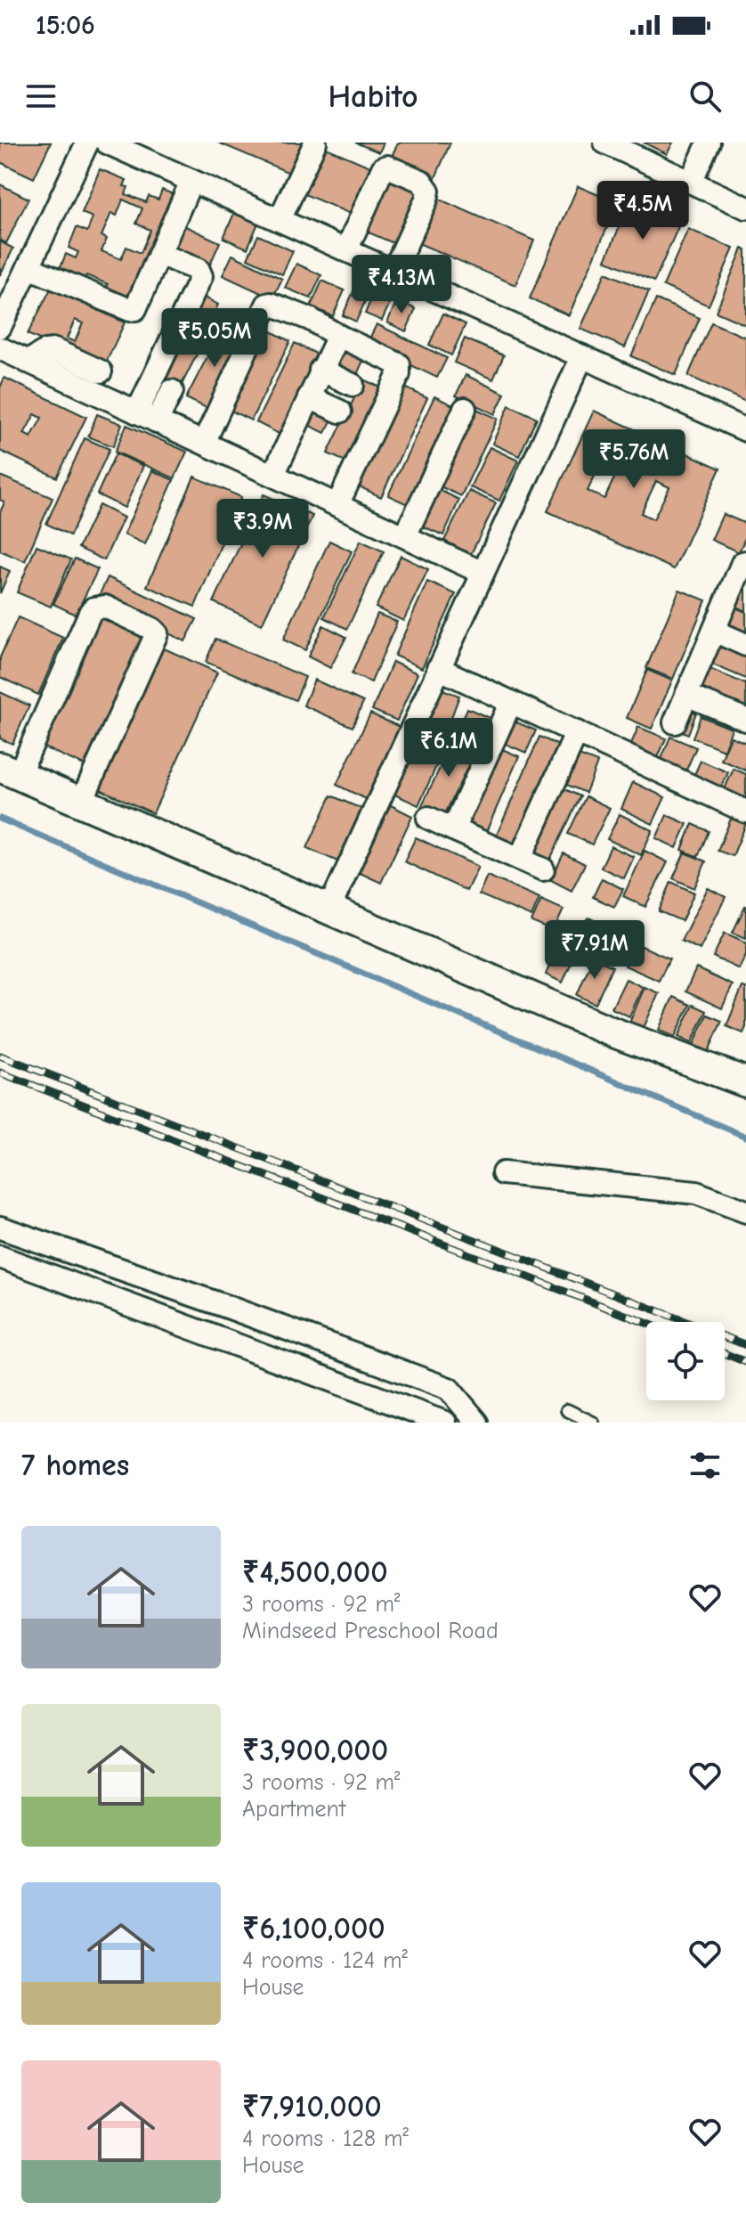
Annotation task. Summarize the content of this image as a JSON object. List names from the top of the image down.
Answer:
{
  "page": {
    "status": "15:06",
    "header": "Habito",
    "price": [
      "₹4.5M",
      "₹4.13M",
      "₹5.05M",
      "₹5.76M",
      "₹3.9M",
      "₹6.1M",
      "₹7.91M"
    ],
    "heading": "7 homes",
    "list": [
      {
        "name": "₹4,500,000",
        "note": "3 rooms · 92 m² · Mindseed Preschool Road"
      },
      {
        "name": "₹3,900,000",
        "note": "3 rooms · 92 m² · Apartment"
      },
      {
        "name": "₹6,100,000",
        "note": "4 rooms · 124 m² · House"
      },
      {
        "name": "₹7,910,000",
        "note": "4 rooms · 128 m² · House"
      }
    ]
  }
}
